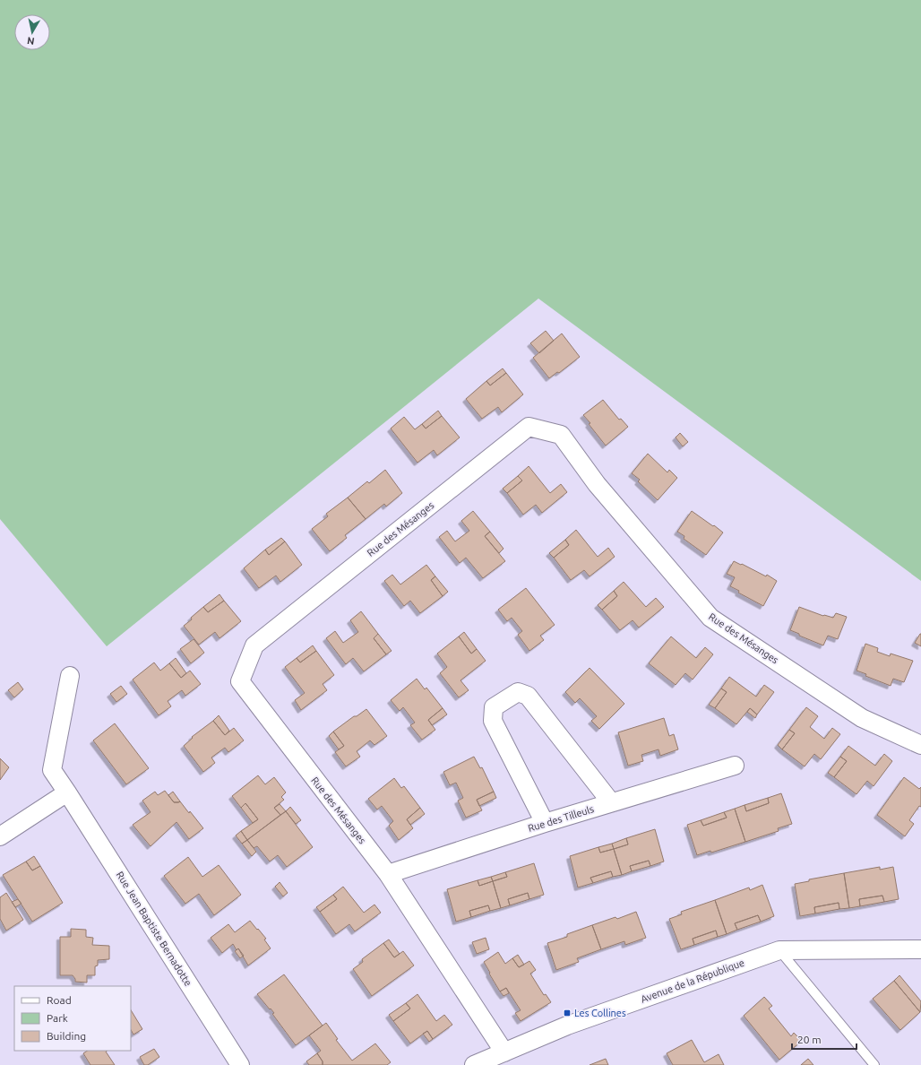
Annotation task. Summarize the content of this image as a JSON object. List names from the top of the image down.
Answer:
{
  "streets": {
    "street": [
      "Rue des Mésanges",
      "Rue des Tilleuls",
      "Rue Jean Baptiste Bernadotte",
      "Avenue de la République"
    ]
  },
  "crossings": [
    ["Rue des Mésanges", "Rue des Tilleuls"],
    ["Rue des Mésanges", "Avenue de la République"]
  ],
  "places": {
    "transit": ["Les Collines"]
  },
  "legend": ["Road", "Park", "Building"],
  "scale_bar": "20 m",
  "north": "bottom"
}
